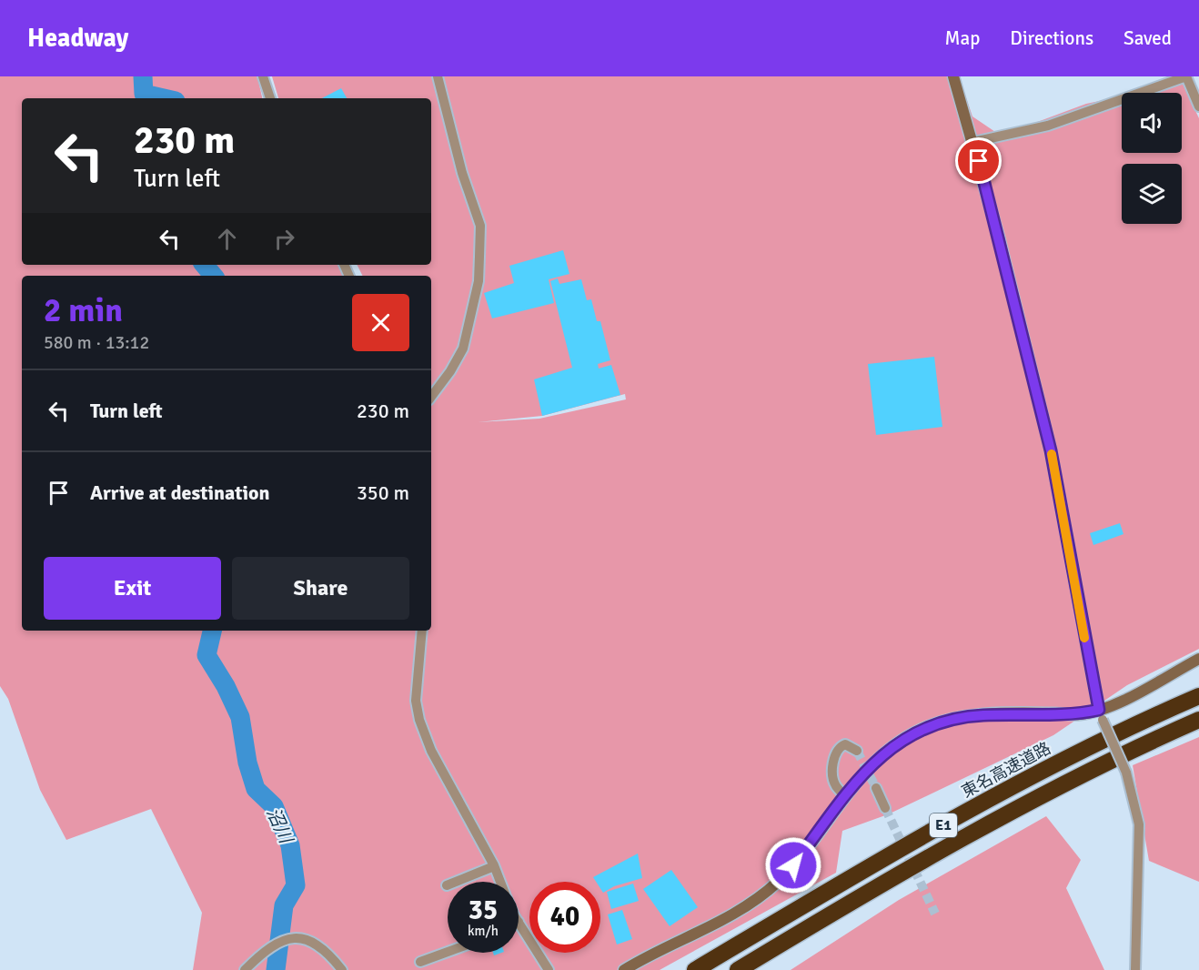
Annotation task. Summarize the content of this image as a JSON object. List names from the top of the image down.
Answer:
{
  "streets": {
    "highway": ["東名高速道路", "E1"]
  },
  "water": ["沼川"],
  "page": {
    "header": "Headway",
    "nav": ["Map", "Directions", "Saved"],
    "turn": ["230 m", "Turn left"],
    "heading": ["2 min", "580 m · 13:12"],
    "list": [
      {
        "name": "Turn left",
        "value": "230 m"
      },
      {
        "name": "Arrive at destination",
        "value": "350 m"
      }
    ],
    "buttons": ["Exit", "Share"],
    "speed": "35 km/h",
    "limit": "40"
  }
}
